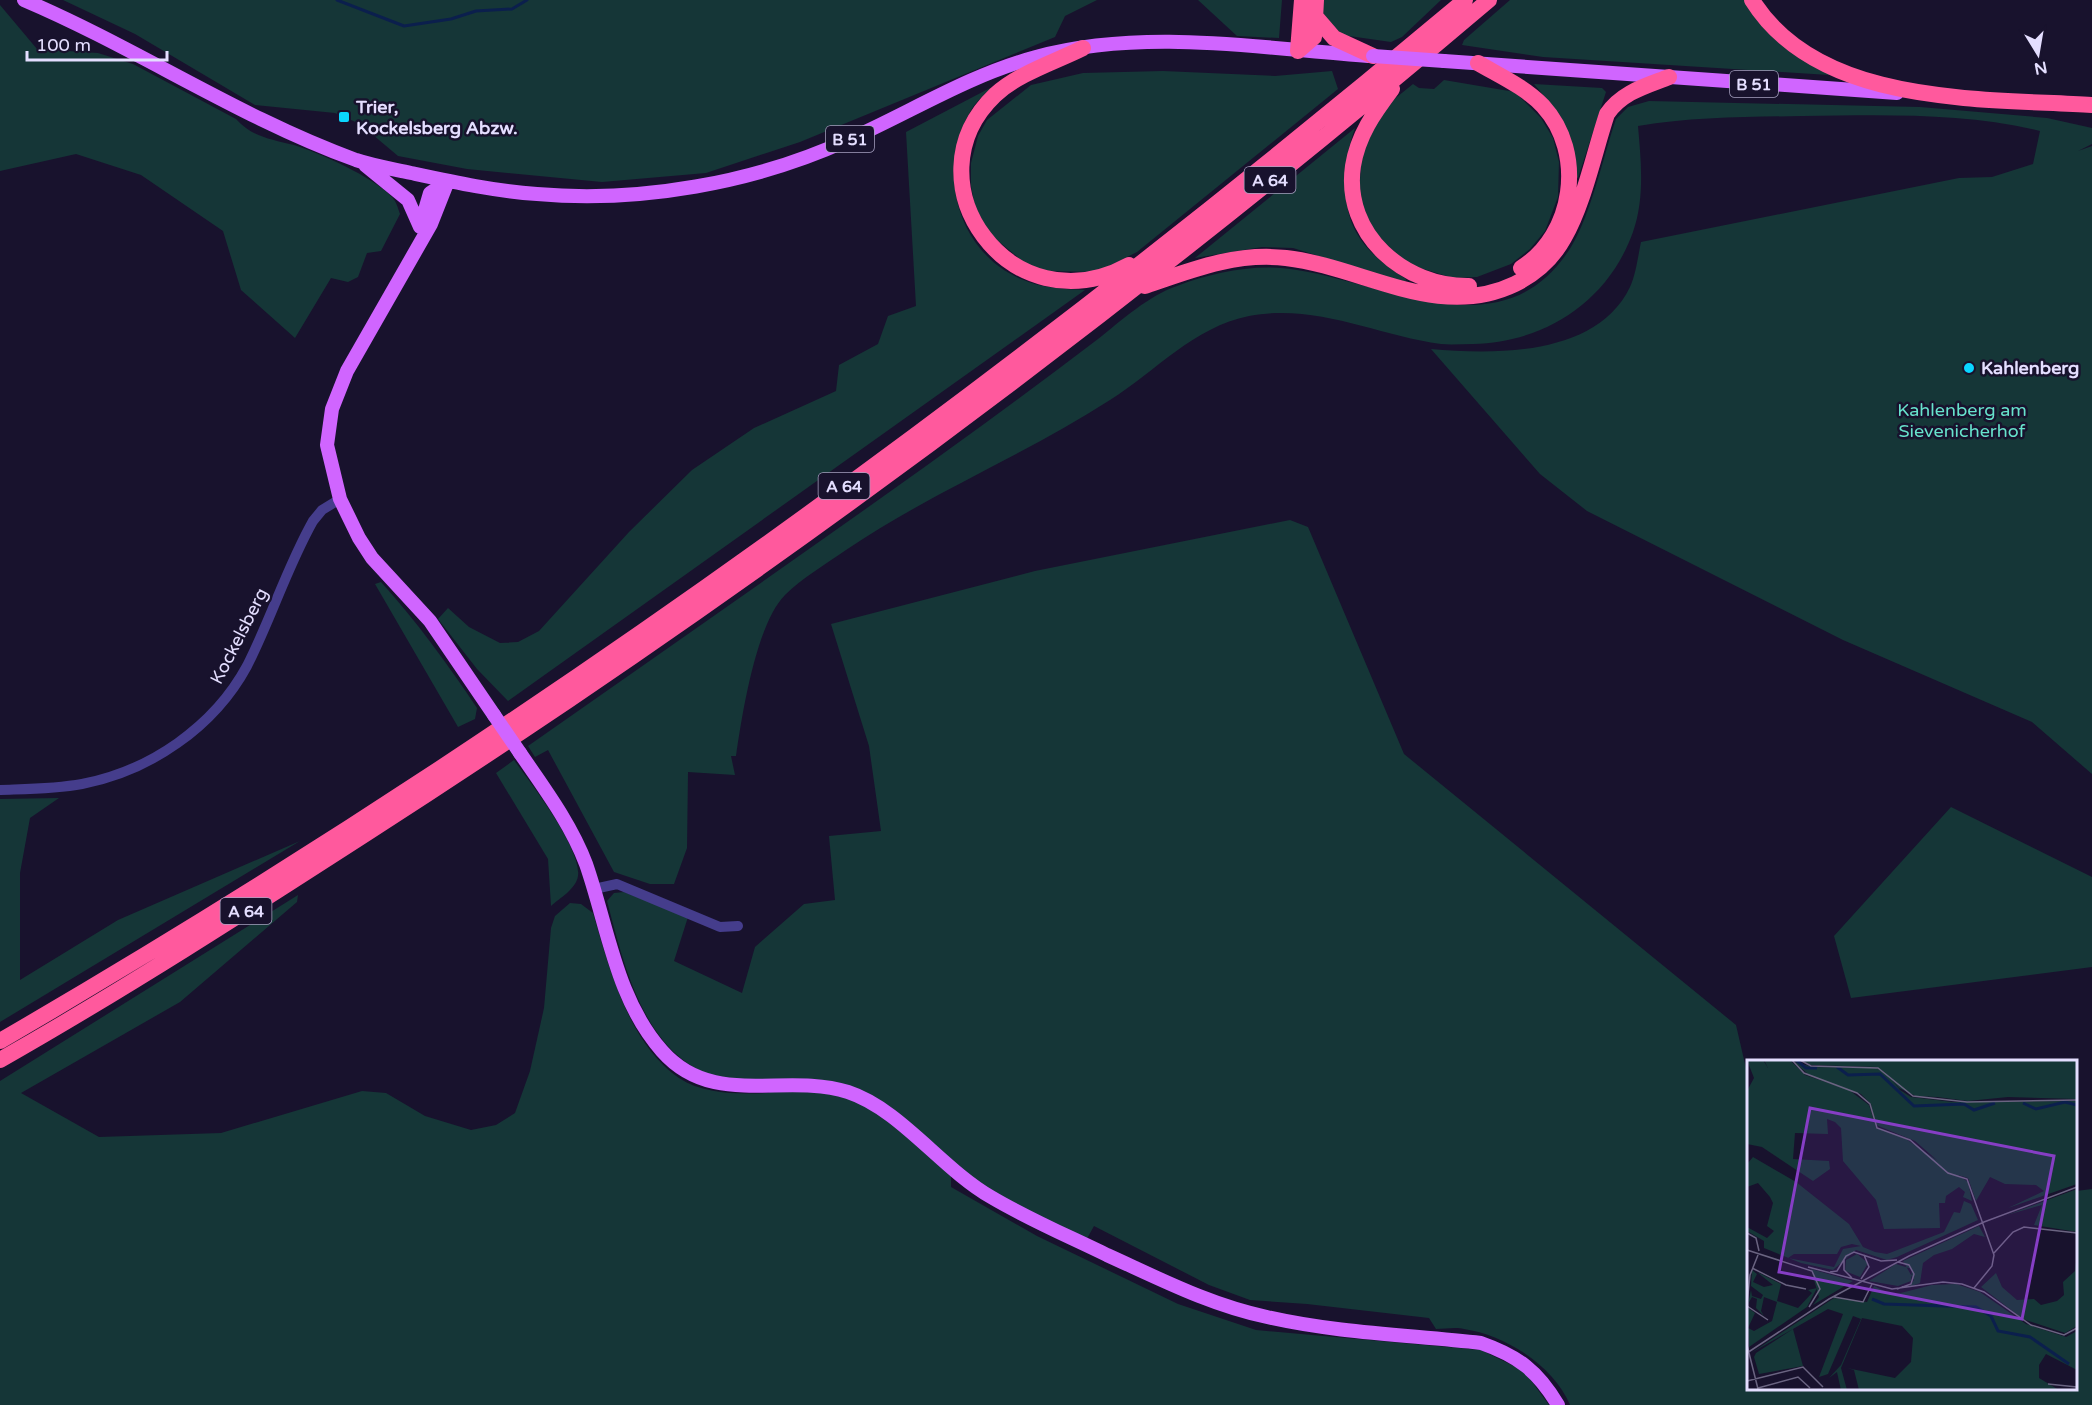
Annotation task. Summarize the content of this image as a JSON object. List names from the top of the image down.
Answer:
{
  "streets": {
    "highway": ["B 51", "A 64"],
    "street": ["Kockelsberg"]
  },
  "crossings": [
    ["B 51", "A 64"]
  ],
  "parks": ["Kahlenberg am Sievenicherhof"],
  "places": {
    "transit": ["Trier, Kockelsberg Abzw."],
    "other": ["Kahlenberg"]
  },
  "scale_bar": "100 m",
  "north": "bottom"
}
